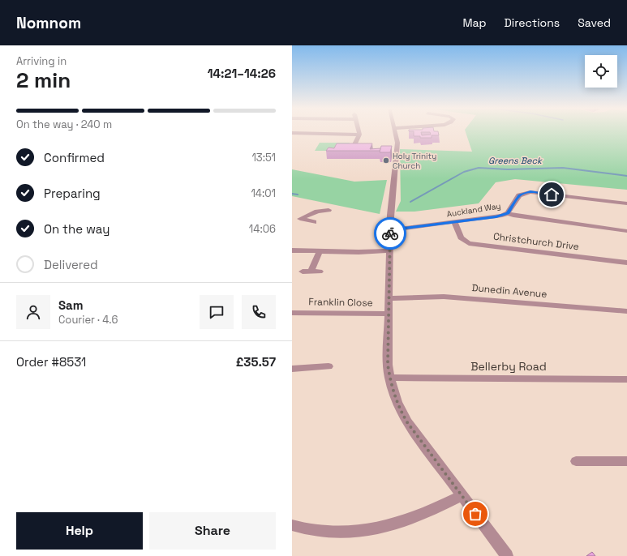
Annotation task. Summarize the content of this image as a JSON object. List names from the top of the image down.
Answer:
{
  "streets": {
    "street": [
      "Auckland Way",
      "Christchurch Drive",
      "Dunedin Avenue",
      "Franklin Close",
      "Bellerby Road"
    ]
  },
  "crossings": [
    ["Auckland Way", "Christchurch Drive"]
  ],
  "water": ["Greens Beck"],
  "places": ["Holy Trinity Church"],
  "page": {
    "header": "Nomnom",
    "nav": ["Map", "Directions", "Saved"],
    "heading": ["2 min", "Arriving in", "14:21–14:26"],
    "panel": [
      "Sam",
      "Courier · 4.6",
      "Order #8531",
      "£35.57"
    ],
    "bar": "On the way · 240 m",
    "list": [
      ["Confirmed", "13:51"],
      ["Preparing", "14:01"],
      ["On the way", "14:06"],
      "Delivered"
    ],
    "buttons": ["Help", "Share"]
  }
}
